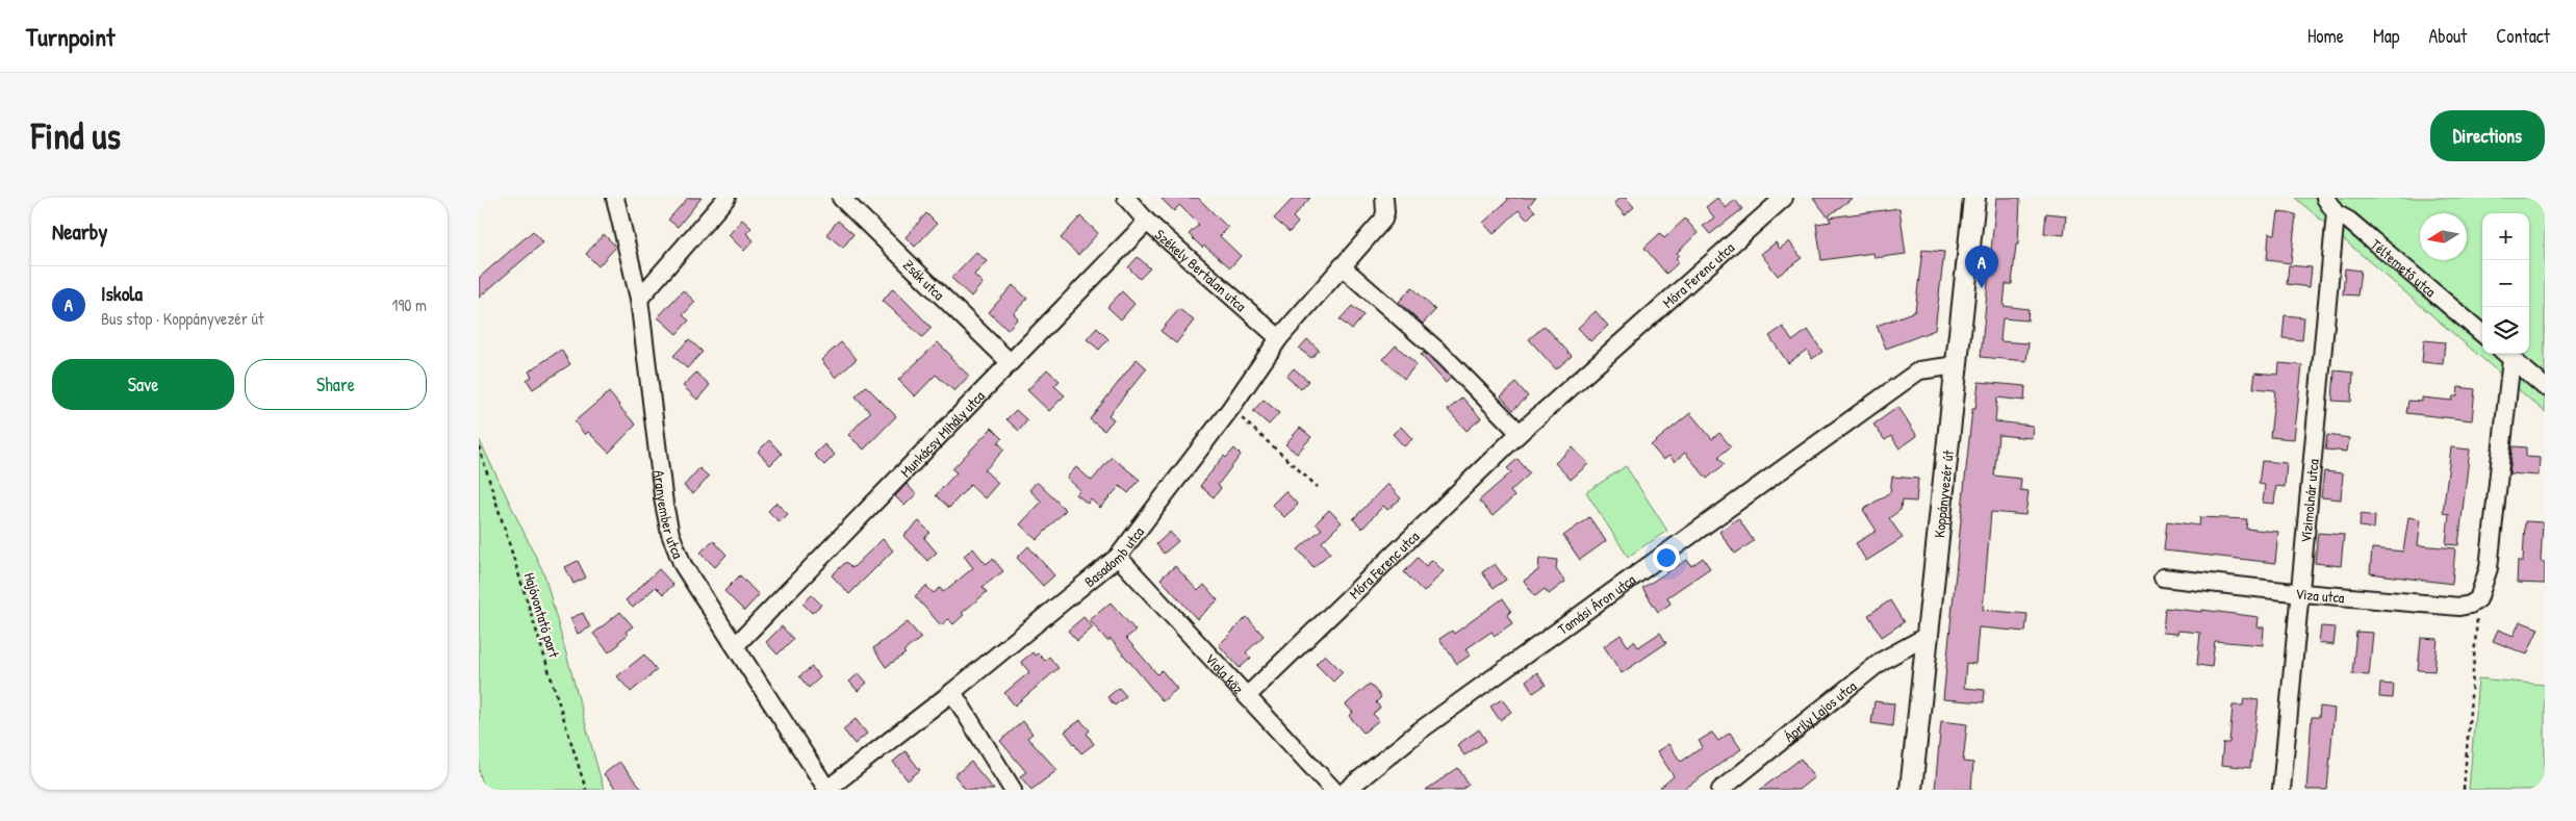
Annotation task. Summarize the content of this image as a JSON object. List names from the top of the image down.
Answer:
{
  "streets": {
    "street": [
      "Téltemető utca",
      "Székely Bertalan utca",
      "Móra Ferenc utca",
      "Zsák utca",
      "Munkácsy Mihály utca",
      "Koppányvezér út",
      "Vízimolnár utca",
      "Aranyember utca",
      "Basadomb utca",
      "Viza utca",
      "Tamási Áron utca",
      "Viola köz",
      "Áprily Lajos utca"
    ],
    "path": ["Hajóvontató part"]
  },
  "crossings": [
    ["Téltemető utca", "Vízimolnár utca"],
    ["Székely Bertalan utca", "Munkácsy Mihály utca"],
    ["Székely Bertalan utca", "Basadomb utca"],
    ["Móra Ferenc utca", "Viola köz"],
    ["Zsák utca", "Munkácsy Mihály utca"],
    ["Munkácsy Mihály utca", "Aranyember utca"],
    ["Koppányvezér út", "Tamási Áron utca"],
    ["Koppányvezér út", "Áprily Lajos utca"],
    ["Vízimolnár utca", "Viza utca"],
    ["Aranyember utca", "Basadomb utca"],
    ["Basadomb utca", "Viola köz"]
  ],
  "north": "left",
  "page": {
    "header": "Turnpoint",
    "nav": [
      "Home",
      "Map",
      "About",
      "Contact"
    ],
    "buttons": [
      "Directions",
      ["Save", "Share"]
    ],
    "title": "Find us",
    "heading": "Nearby",
    "map_buttons": ["+", "−"],
    "pins": "A",
    "list": [
      {
        "mark": "A",
        "name": "Iskola",
        "note": "Bus stop · Koppányvezér út",
        "value": "190 m"
      }
    ]
  }
}
